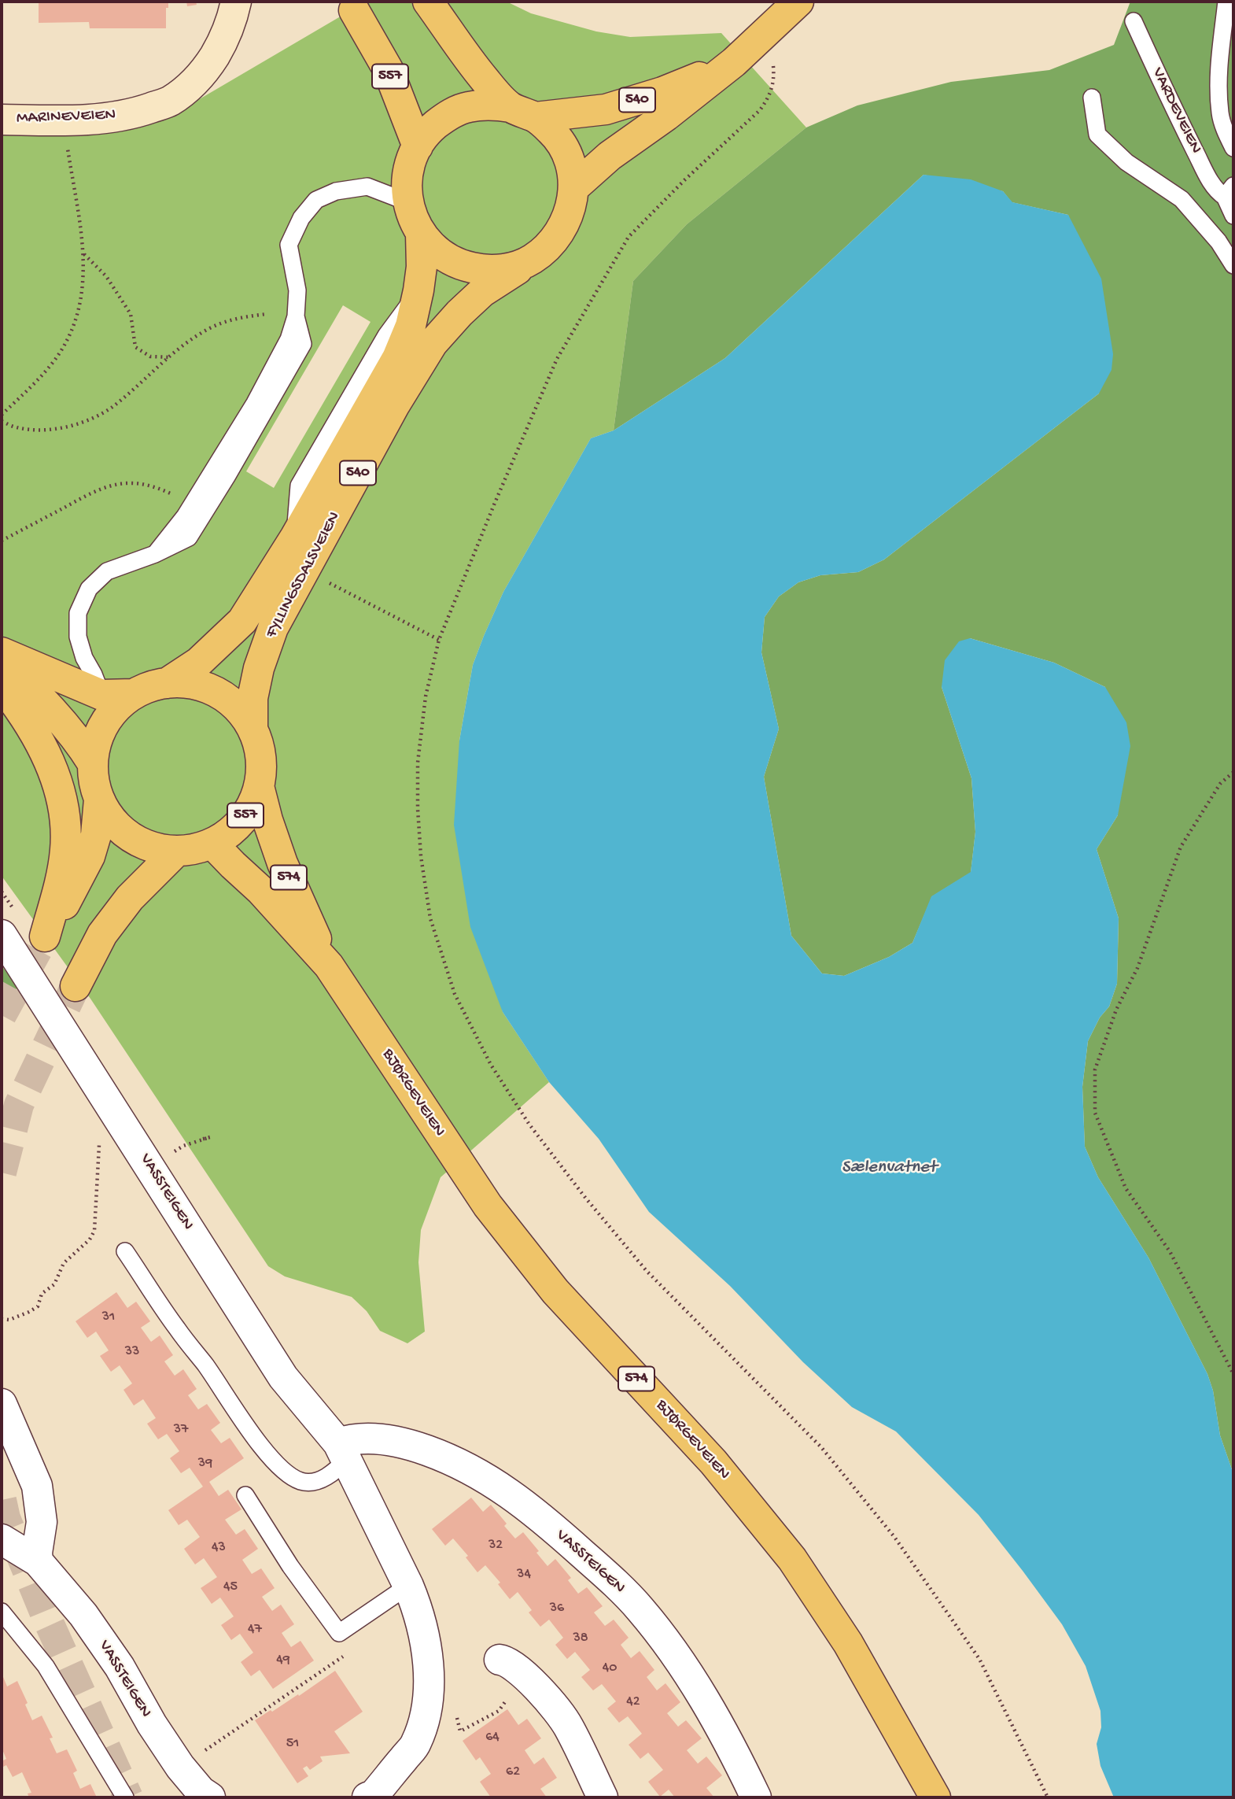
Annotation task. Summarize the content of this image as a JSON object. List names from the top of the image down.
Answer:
{
  "streets": {
    "main road": [
      "557",
      "540",
      "MARINEVEIEN",
      "FYLLINGSDALSVEIEN",
      "574",
      "BJØRGEVEIEN"
    ],
    "street": ["VASSTEIGEN"],
    "lane": ["VARDEVEIEN"]
  },
  "crossings": [
    ["557", "540"],
    ["557", "FYLLINGSDALSVEIEN"],
    ["557", "BJØRGEVEIEN"],
    ["540", "FYLLINGSDALSVEIEN"],
    ["FYLLINGSDALSVEIEN", "BJØRGEVEIEN"]
  ],
  "water": ["Sælenvatnet"],
  "house_numbers": [
    "31",
    "33",
    "37",
    "39",
    "32",
    "43",
    "34",
    "45",
    "36",
    "47",
    "38",
    "49",
    "40",
    "42",
    "64",
    "51",
    "62"
  ]
}
